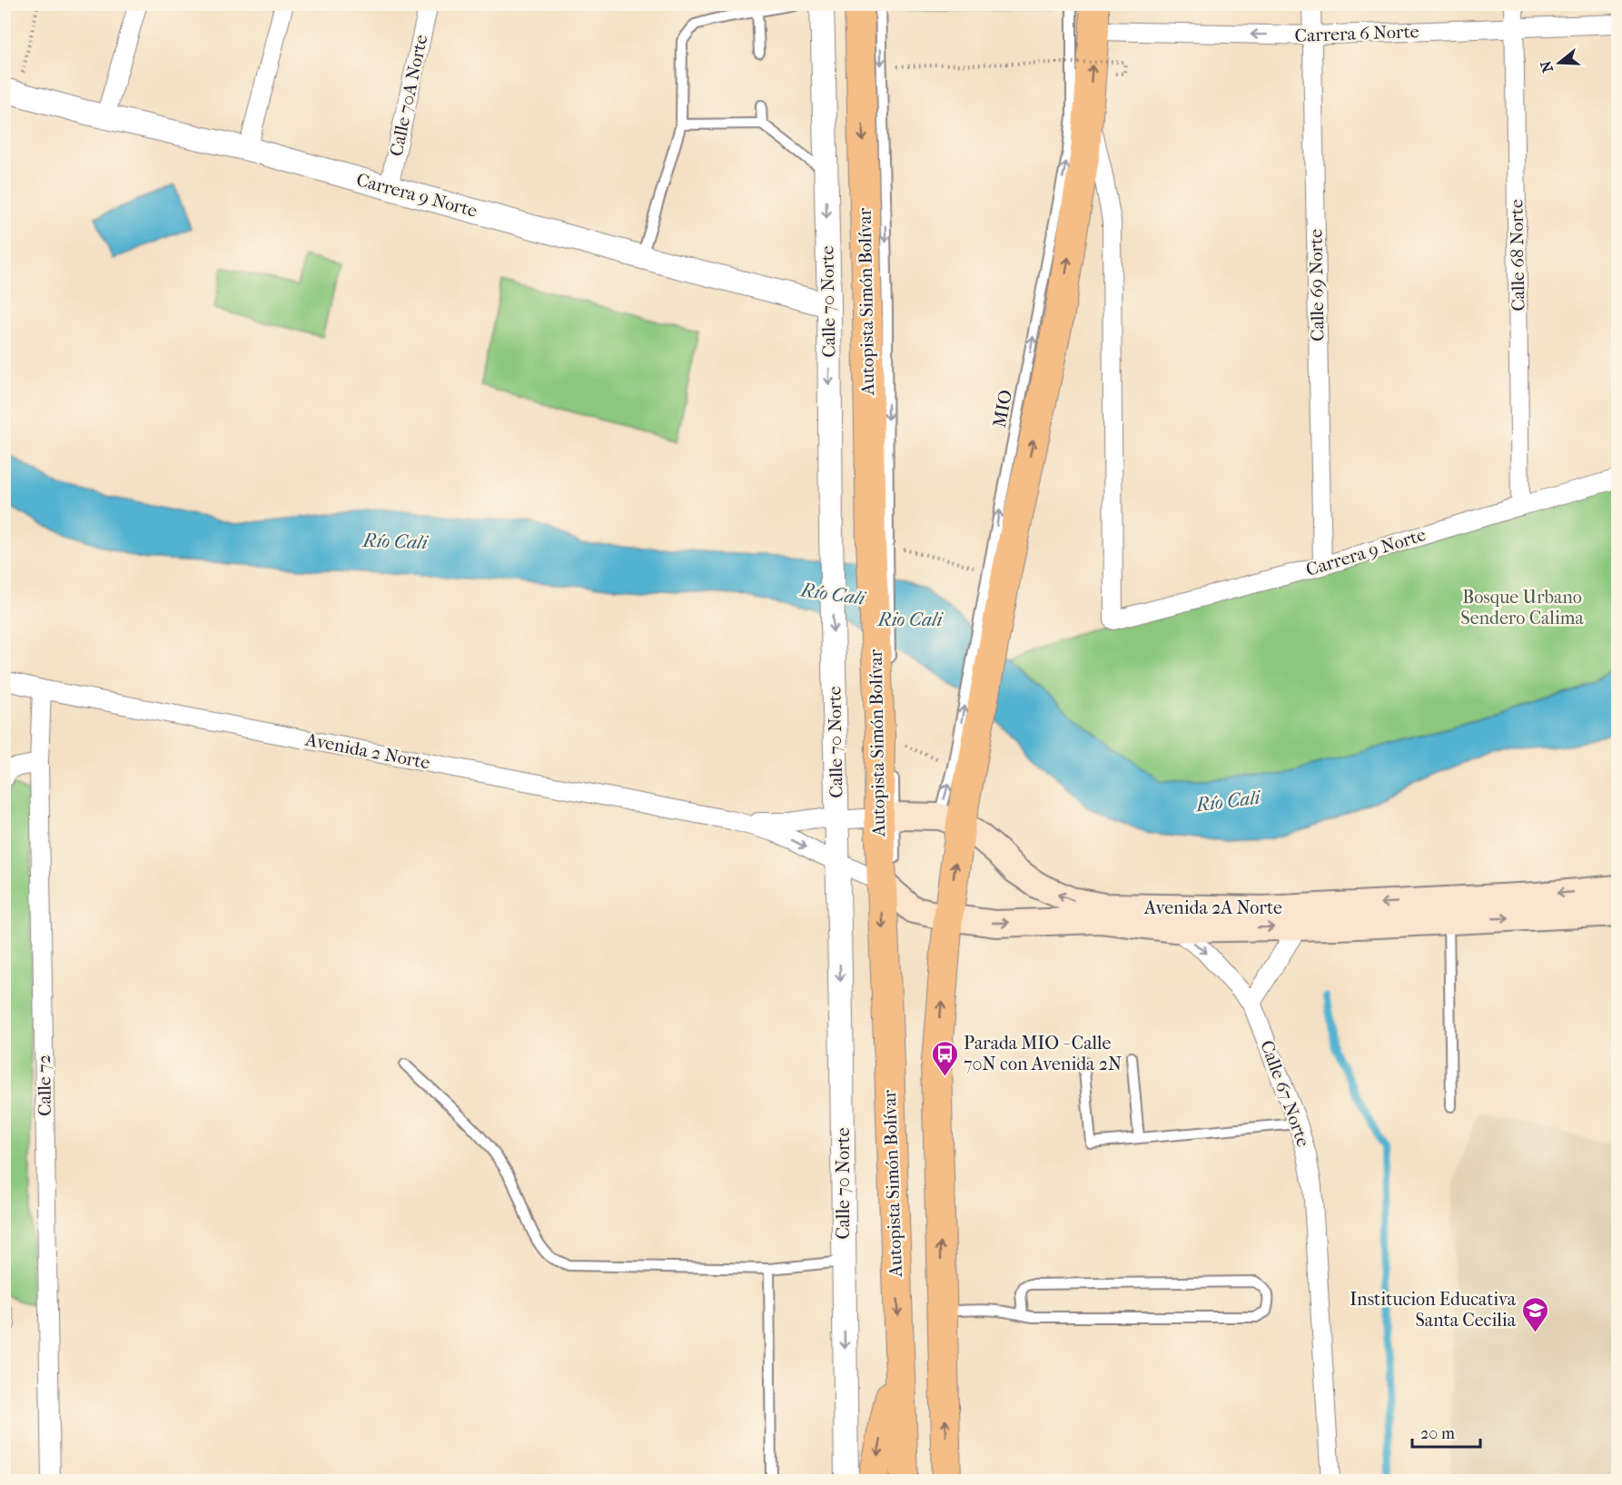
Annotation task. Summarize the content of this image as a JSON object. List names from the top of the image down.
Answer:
{
  "streets": {
    "main road": ["Autopista Simón Bolívar", "Avenida 2A Norte"],
    "street": [
      "Carrera 6 Norte",
      "Calle 70A Norte",
      "Carrera 9 Norte",
      "Calle 68 Norte",
      "Calle 69 Norte",
      "Calle 70 Norte",
      "Avenida 2 Norte",
      "Calle 72",
      "Calle 67 Norte"
    ],
    "lane": ["MIO"]
  },
  "crossings": [
    ["Carrera 6 Norte", "Calle 68 Norte"],
    ["Carrera 6 Norte", "Calle 69 Norte"],
    ["Calle 70A Norte", "Carrera 9 Norte"],
    ["Carrera 9 Norte", "Calle 68 Norte"],
    ["Carrera 9 Norte", "Calle 69 Norte"],
    ["Carrera 9 Norte", "Calle 70 Norte"],
    ["Calle 70 Norte", "Avenida 2 Norte"],
    ["Calle 70 Norte", "Avenida 2A Norte"],
    ["Autopista Simón Bolívar", "Avenida 2A Norte"],
    ["Avenida 2 Norte", "Avenida 2A Norte"],
    ["Avenida 2 Norte", "Calle 72"],
    ["Avenida 2A Norte", "Calle 67 Norte"]
  ],
  "one_way": ["Carrera 6 Norte", "Calle 70 Norte", "MIO"],
  "water": ["Río Cali", "Rio Cali"],
  "parks": ["Bosque Urbano Sendero Calima"],
  "places": {
    "bus stop": ["Parada MIO - Calle 70N con Avenida 2N"],
    "school or university": ["Institucion Educativa Santa Cecilia"]
  },
  "scale_bar": "20 m",
  "north": "left"
}
